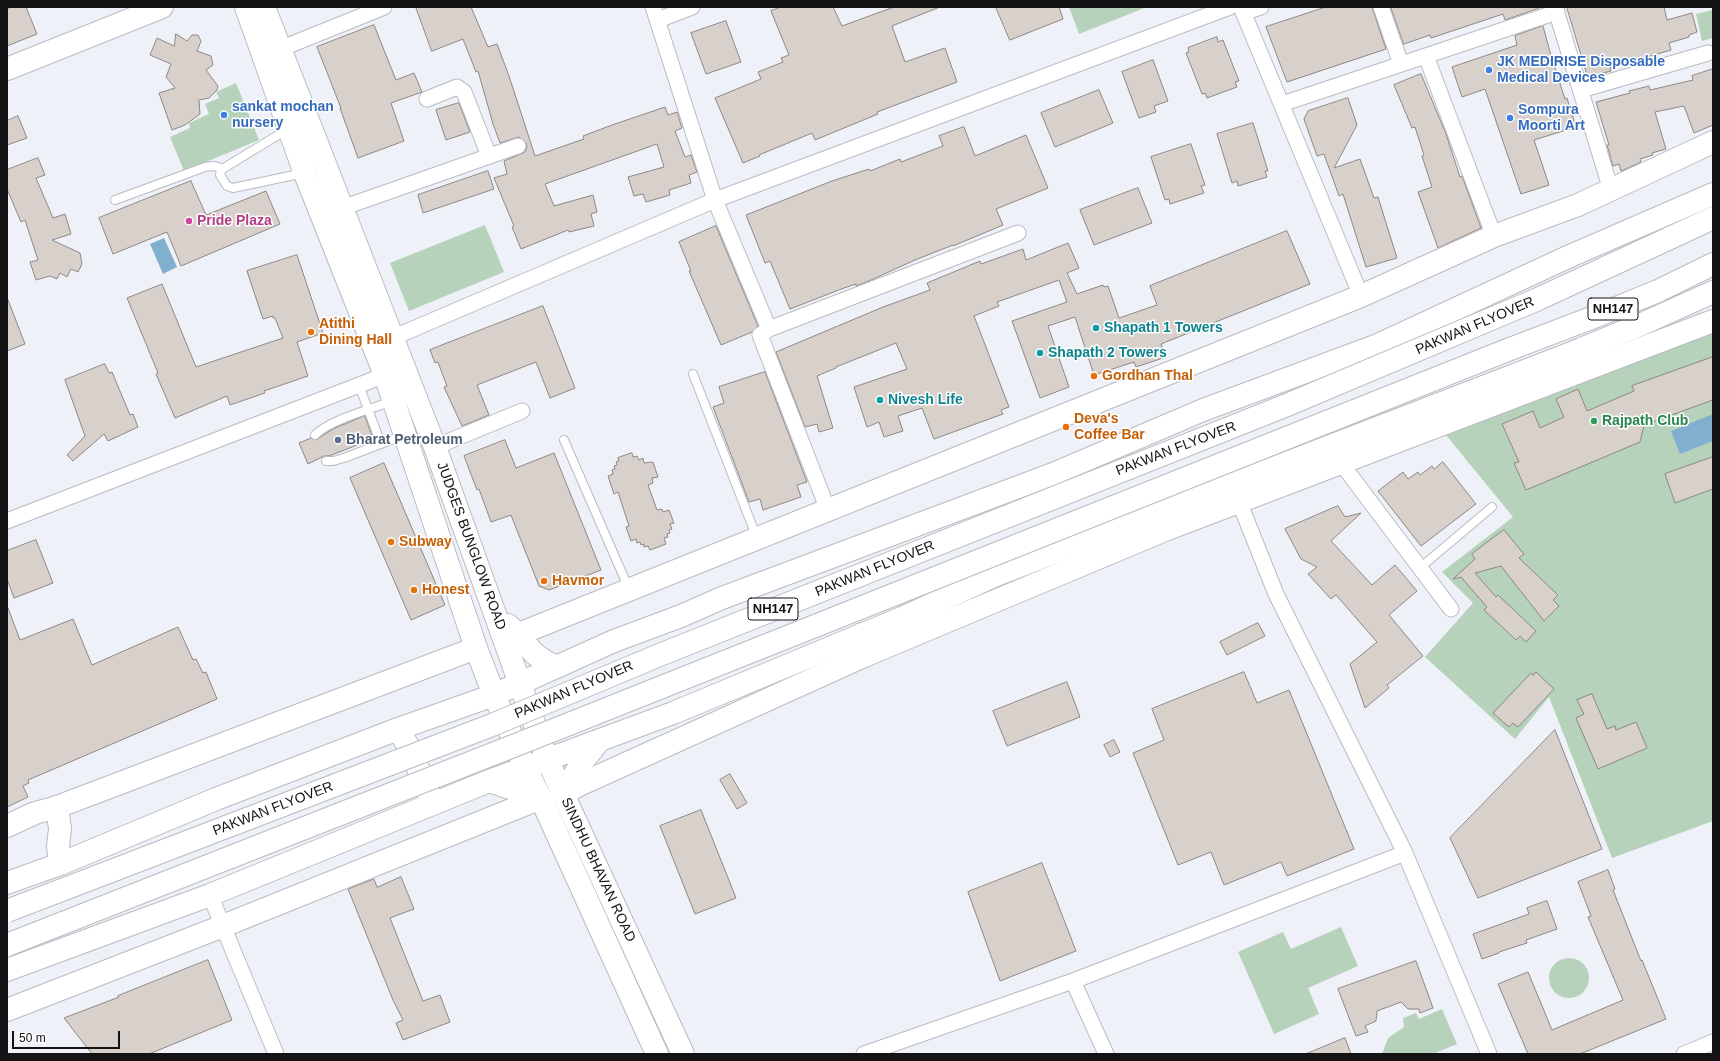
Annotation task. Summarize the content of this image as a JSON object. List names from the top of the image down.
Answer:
{
  "streets": {
    "main road": [
      "NH147",
      "PAKWAN FLYOVER",
      "JUDGES BUNGLOW ROAD",
      "SINDHU BHAVAN ROAD"
    ]
  },
  "crossings": [
    ["JUDGES BUNGLOW ROAD", "SINDHU BHAVAN ROAD"]
  ],
  "places": [
    "JK MEDIRISE Disposable Medical Devices",
    "sankat mochan nursery",
    "Sompura Moorti Art",
    "Pride Plaza",
    "Shapath 1 Towers",
    "Atithi Dining Hall",
    "Shapath 2 Towers",
    "Gordhan Thal",
    "Nivesh Life",
    "Rajpath Club",
    "Deva's Coffee Bar",
    "Bharat Petroleum",
    "Subway",
    "Havmor",
    "Honest"
  ],
  "scale_bar": "50 m"
}
